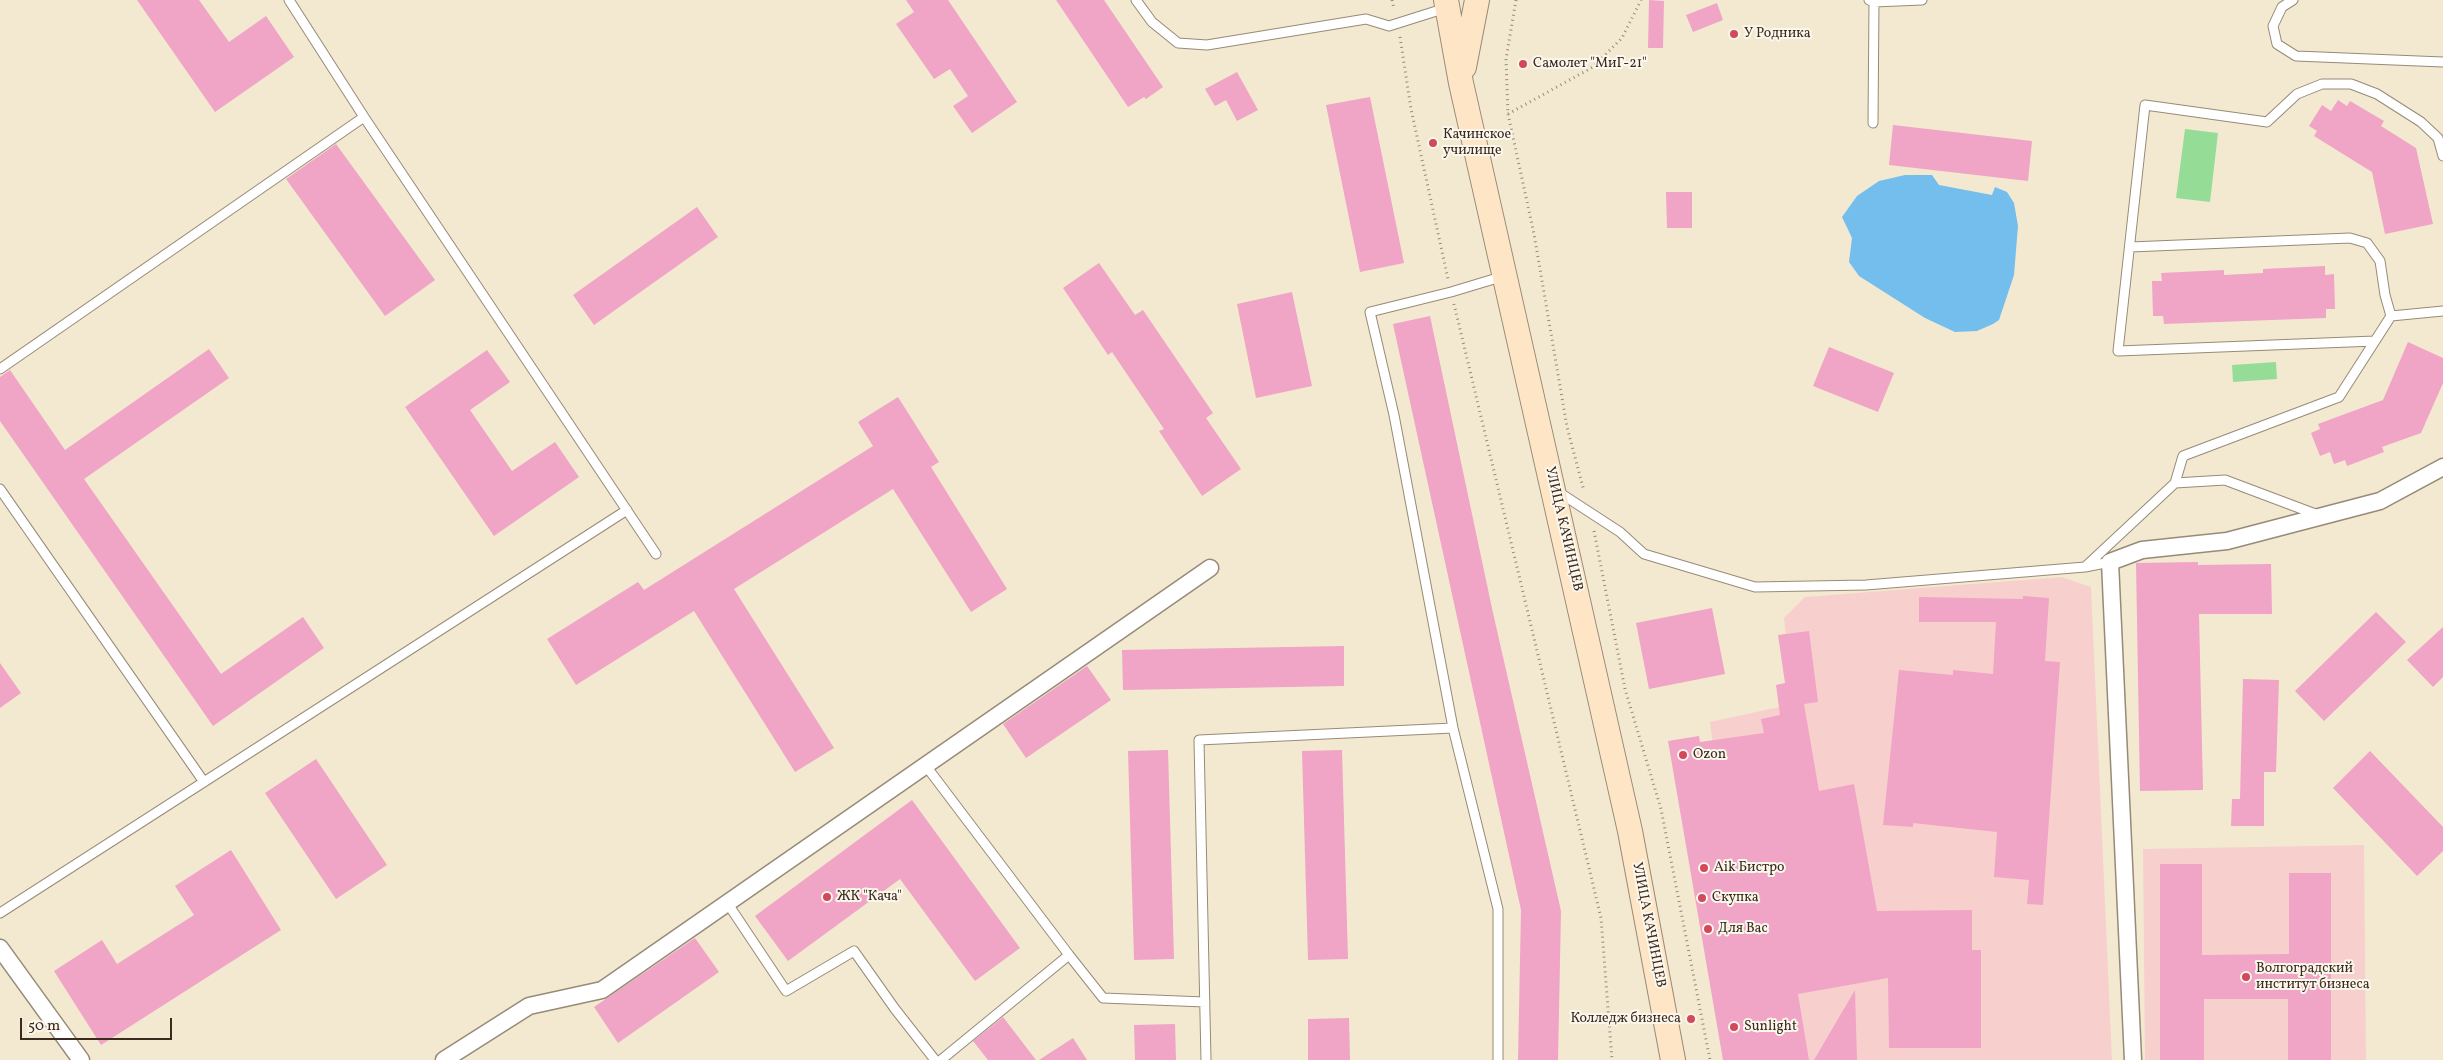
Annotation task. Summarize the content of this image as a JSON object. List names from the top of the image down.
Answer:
{
  "streets": {
    "main road": ["УЛИЦА КАЧИНЦЕВ"]
  },
  "places": [
    "У Родника",
    "Самолет \"МиГ-21\"",
    "Качинское училище",
    "Ozon",
    "Aik Бистро",
    "ЖК \"Кача\"",
    "Скупка",
    "Для Вас",
    "Волгоградский институт бизнеса",
    "Колледж бизнеса",
    "Sunlight"
  ],
  "scale_bar": "50 m"
}
